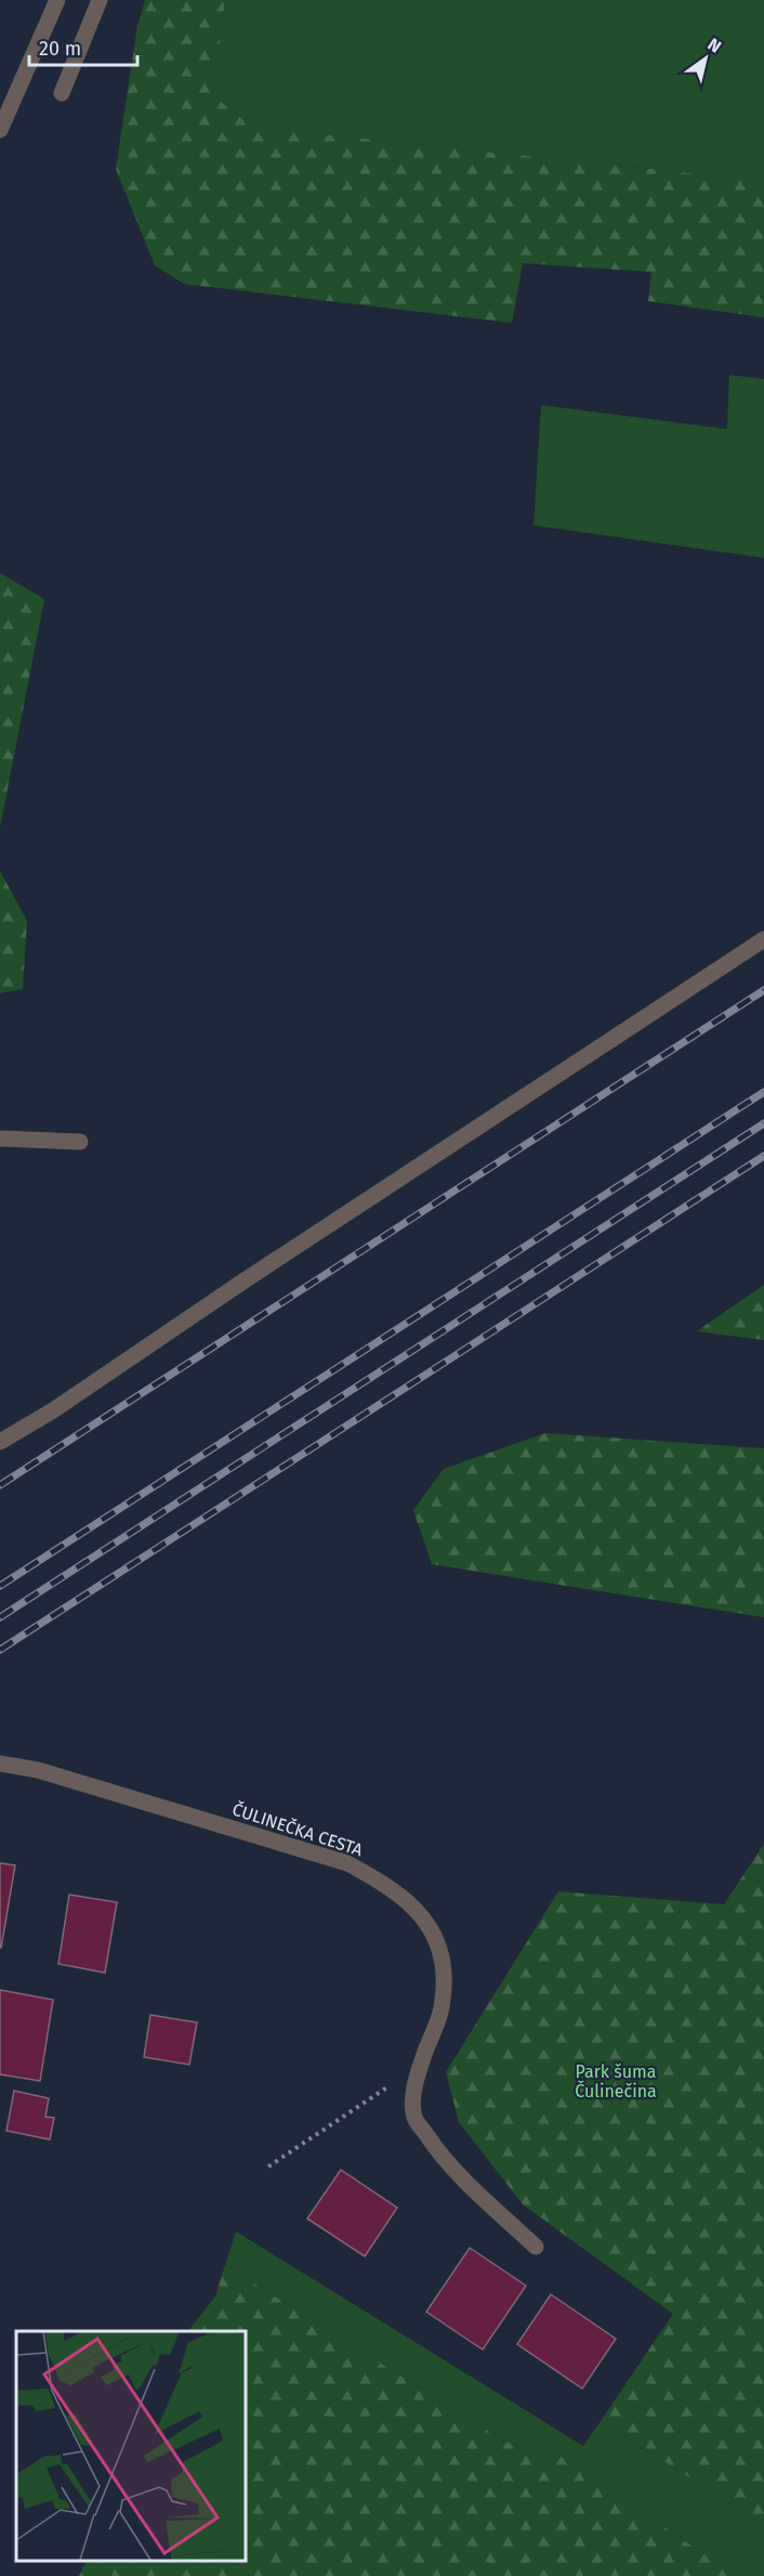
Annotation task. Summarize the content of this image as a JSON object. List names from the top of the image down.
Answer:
{
  "streets": {
    "street": ["ČULINEČKA CESTA"]
  },
  "parks": ["Park šuma Čulinečina"],
  "scale_bar": "20 m",
  "north": "top right"
}
